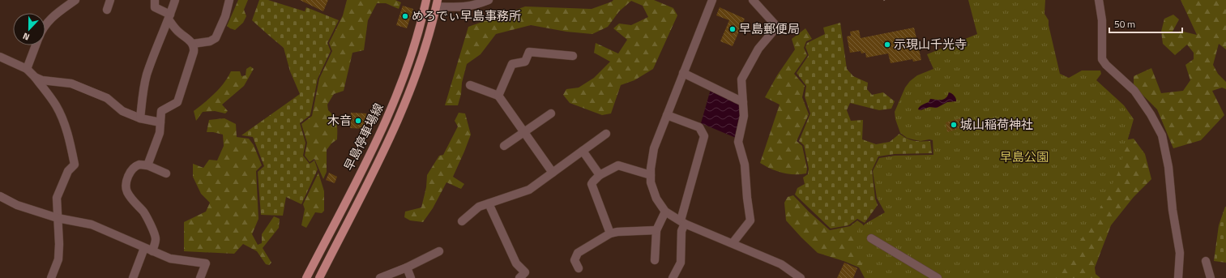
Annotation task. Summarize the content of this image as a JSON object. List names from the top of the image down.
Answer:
{
  "streets": {
    "main road": ["早島停車場線"]
  },
  "parks": ["早島公園"],
  "places": [
    "めろでぃ早島事務所",
    "早島郵便局",
    "示現山千光寺",
    "木音",
    "城山稲荷神社"
  ],
  "scale_bar": "50 m",
  "north": "bottom"
}
